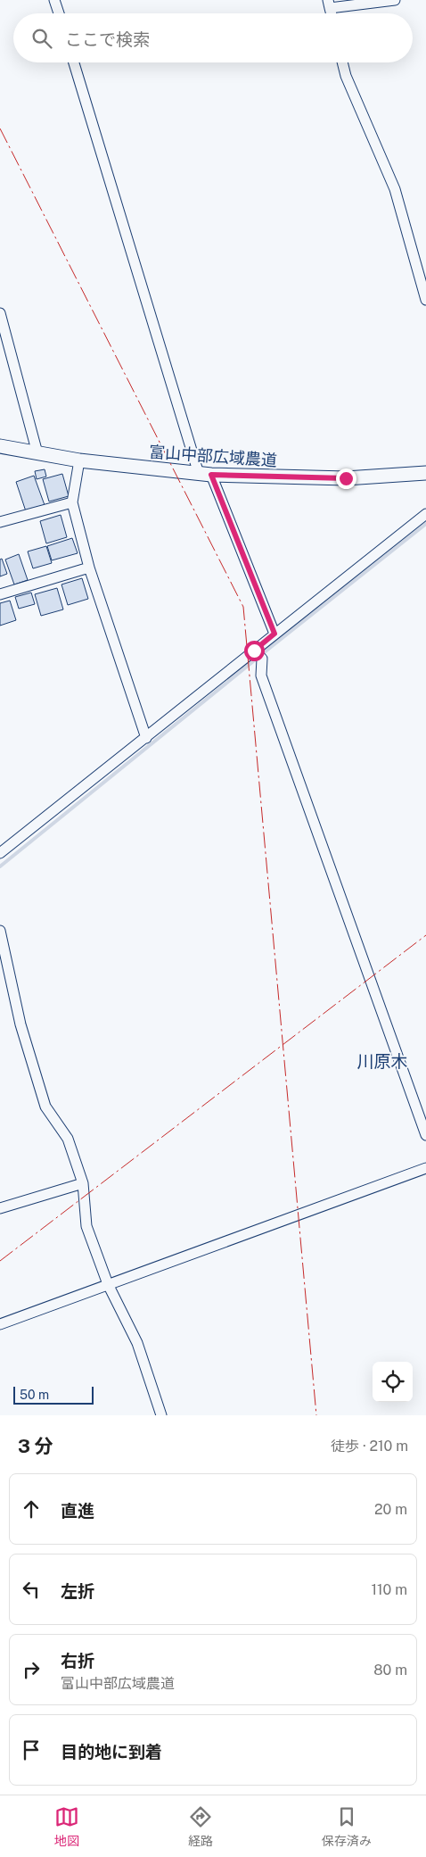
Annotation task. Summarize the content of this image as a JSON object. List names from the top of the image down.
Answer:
{
  "streets": {
    "street": ["富山中部広域農道"]
  },
  "districts": ["川原木"],
  "scale_bar": "50 m",
  "page": {
    "search": "ここで検索",
    "scale": "50 m",
    "heading": ["3 分", "徒歩 · 210 m"],
    "list": [
      ["直進", "20 m"],
      ["左折", "110 m"],
      ["右折", "富山中部広域農道", "80 m"],
      "目的地に到着"
    ],
    "nav": ["地図", "経路", "保存済み"]
  }
}
